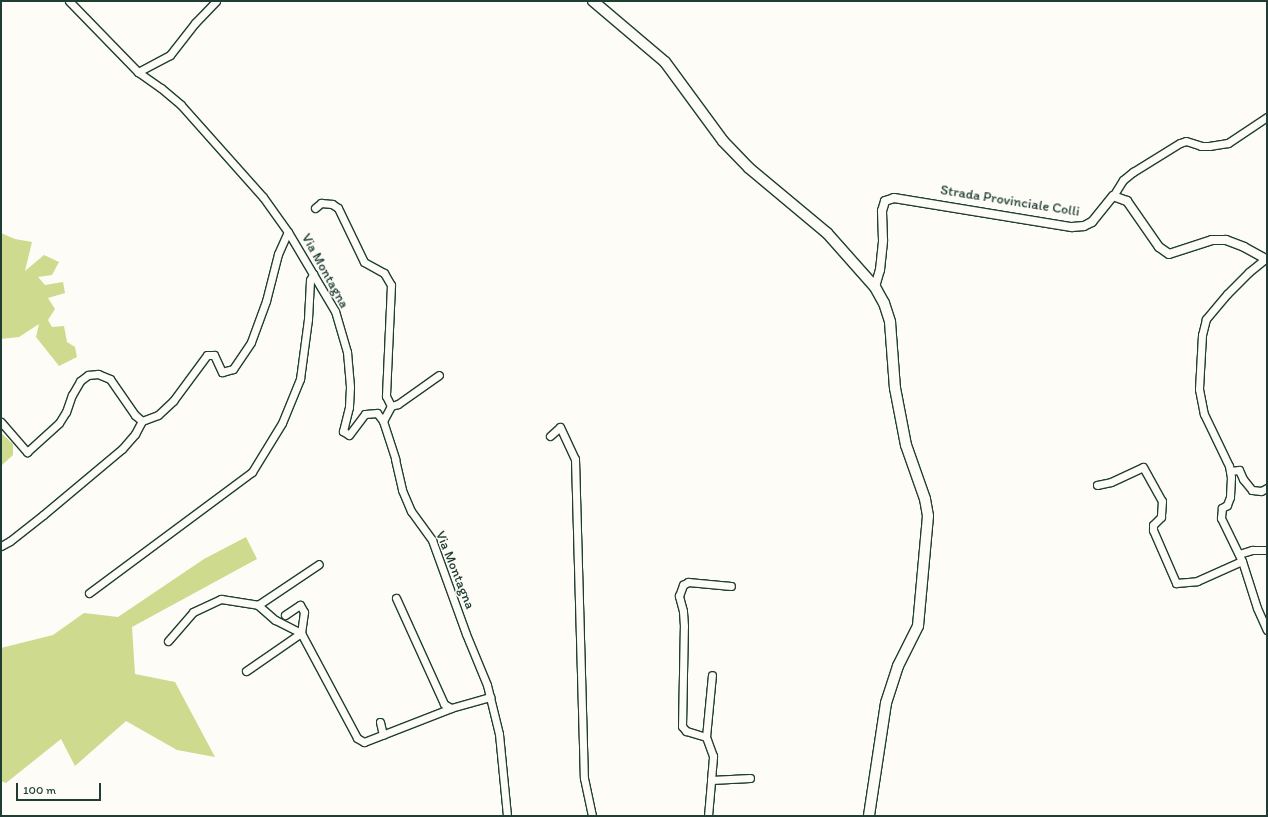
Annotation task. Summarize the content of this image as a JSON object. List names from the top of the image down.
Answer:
{
  "streets": {
    "street": ["Strada Provinciale Colli", "Via Montagna"]
  },
  "scale_bar": "100 m"
}
